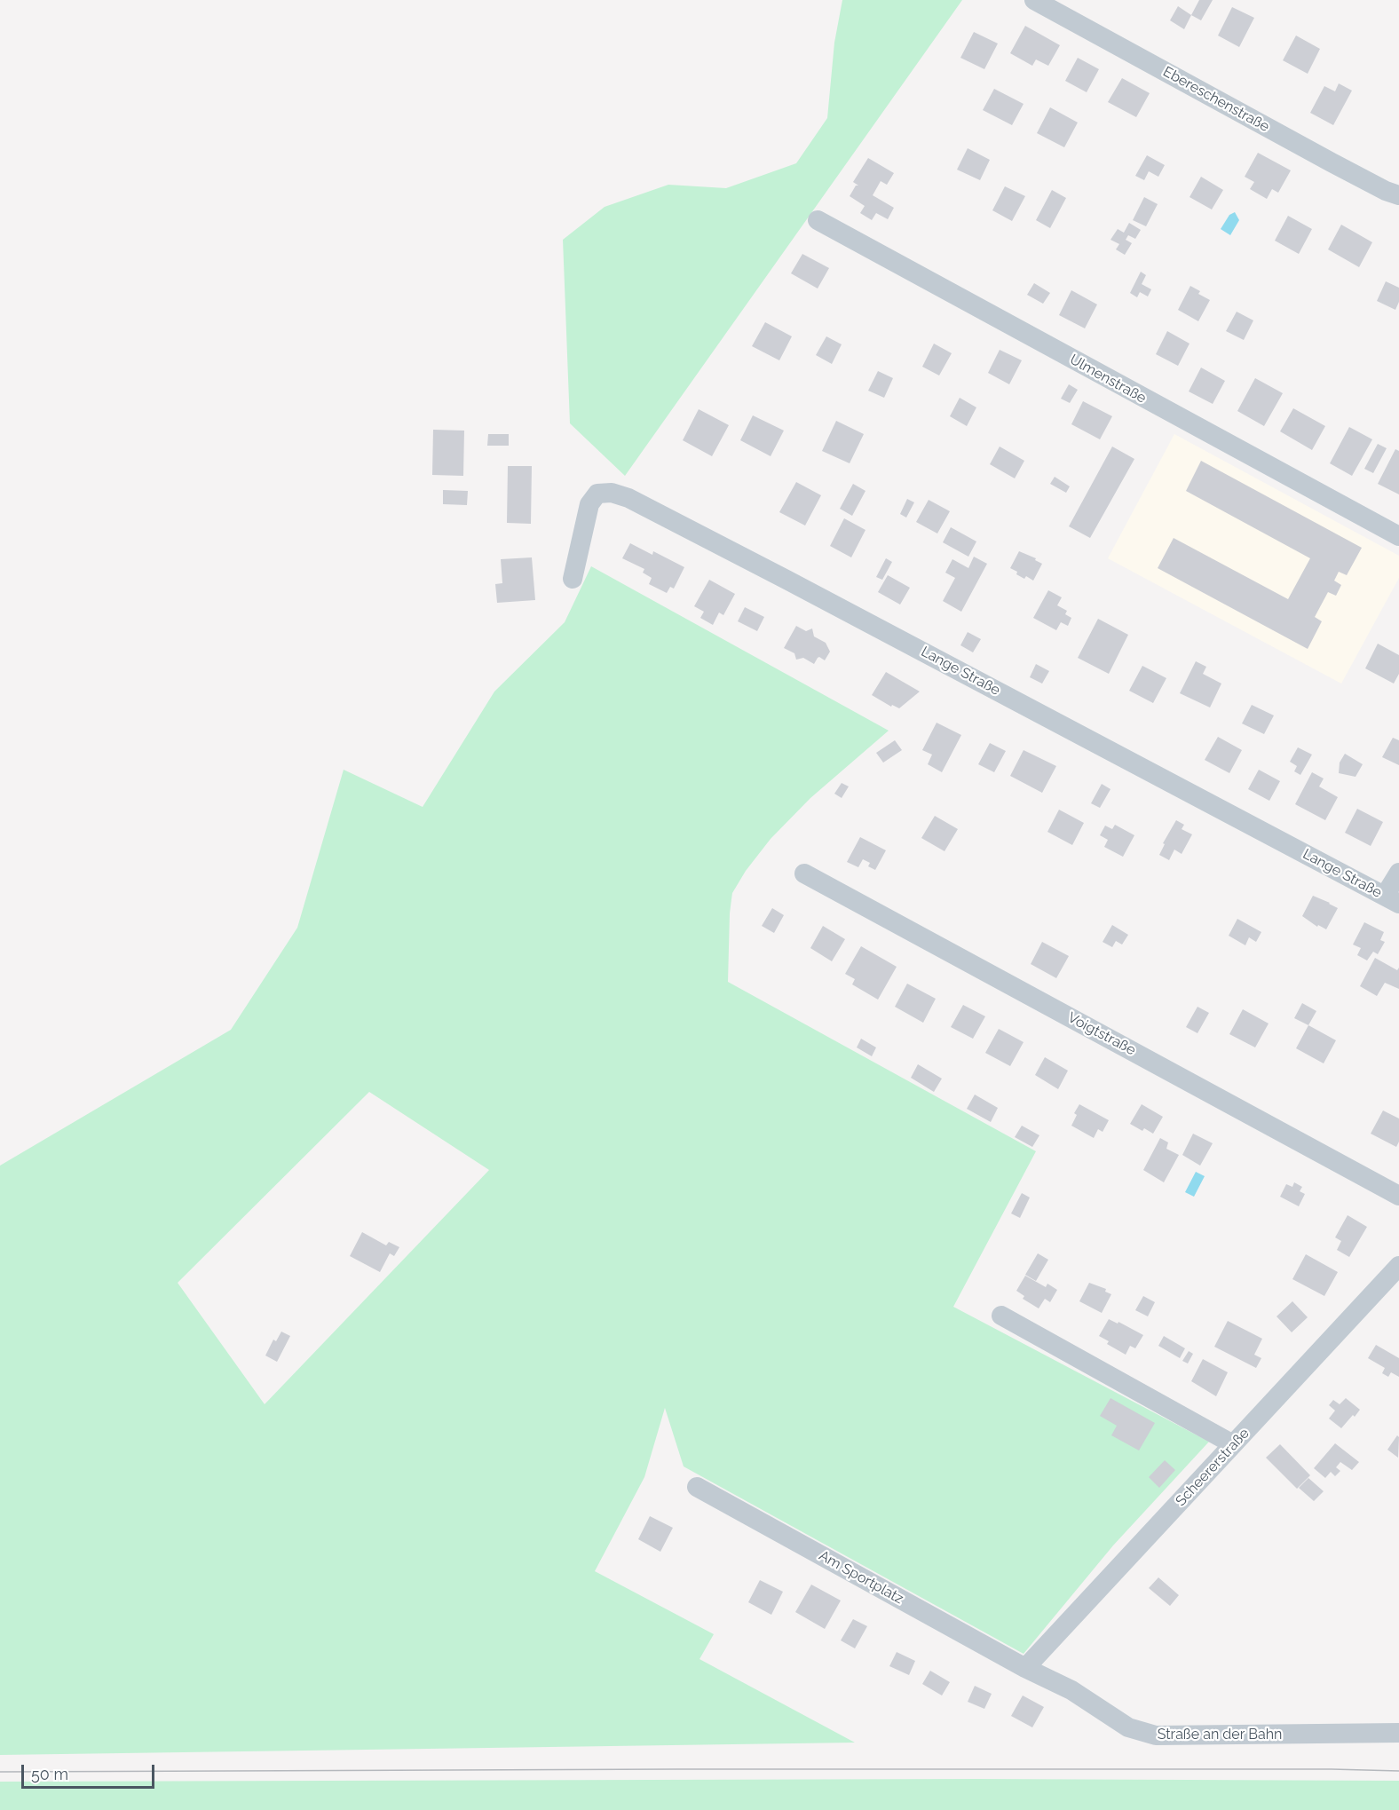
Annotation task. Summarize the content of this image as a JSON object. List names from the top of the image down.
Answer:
{
  "streets": {
    "street": [
      "Ebereschenstraße",
      "Ulmenstraße",
      "Lange Straße",
      "Voigtstraße",
      "Scheererstraße",
      "Am Sportplatz",
      "Straße an der Bahn"
    ]
  },
  "crossings": [
    ["Scheererstraße", "Am Sportplatz"],
    ["Scheererstraße", "Straße an der Bahn"],
    ["Am Sportplatz", "Straße an der Bahn"]
  ],
  "scale_bar": "50 m"
}
